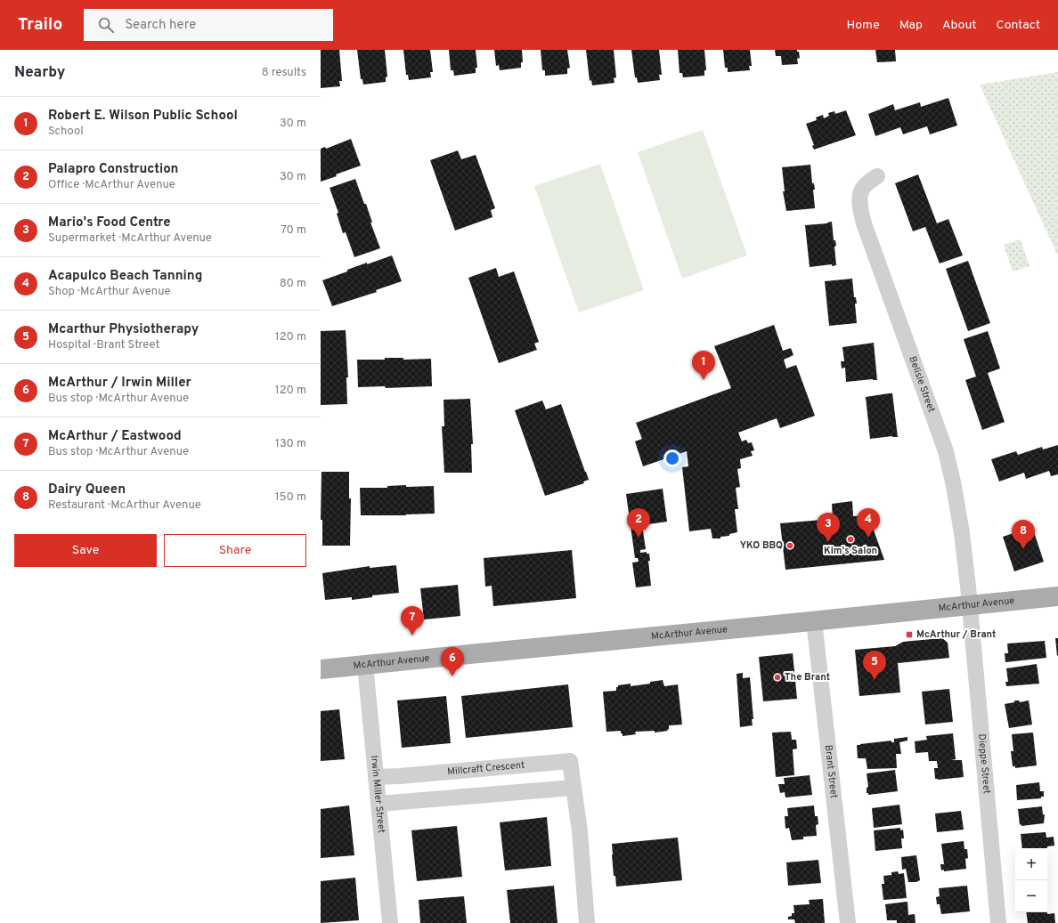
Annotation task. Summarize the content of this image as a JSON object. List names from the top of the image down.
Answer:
{
  "streets": {
    "main road": ["McArthur Avenue"],
    "street": [
      "Belisle Street",
      "Dieppe Street",
      "Millcraft Crescent",
      "Brant Street",
      "Irwin Miller Street"
    ]
  },
  "crossings": [
    ["Belisle Street", "McArthur Avenue"],
    ["Belisle Street", "Dieppe Street"],
    ["McArthur Avenue", "Dieppe Street"],
    ["McArthur Avenue", "Brant Street"],
    ["McArthur Avenue", "Irwin Miller Street"],
    ["Millcraft Crescent", "Irwin Miller Street"]
  ],
  "places": {
    "other": ["Kim's Salon", "YKO BBQ", "The Brant"],
    "transit": ["McArthur / Brant"]
  },
  "page": {
    "header": "Trailo",
    "search": "Search here",
    "nav": [
      "Home",
      "Map",
      "About",
      "Contact"
    ],
    "heading": ["Nearby", "8 results"],
    "list": [
      {
        "mark": "1",
        "name": "Robert E. Wilson Public School",
        "note": "School",
        "value": "30 m"
      },
      {
        "mark": "2",
        "name": "Palapro Construction",
        "note": "Office · McArthur Avenue",
        "value": "30 m"
      },
      {
        "mark": "3",
        "name": "Mario's Food Centre",
        "note": "Supermarket · McArthur Avenue",
        "value": "70 m"
      },
      {
        "mark": "4",
        "name": "Acapulco Beach Tanning",
        "note": "Shop · McArthur Avenue",
        "value": "80 m"
      },
      {
        "mark": "5",
        "name": "Mcarthur Physiotherapy",
        "note": "Hospital · Brant Street",
        "value": "120 m"
      },
      {
        "mark": "6",
        "name": "McArthur / Irwin Miller",
        "note": "Bus stop · McArthur Avenue",
        "value": "120 m"
      },
      {
        "mark": "7",
        "name": "McArthur / Eastwood",
        "note": "Bus stop · McArthur Avenue",
        "value": "130 m"
      },
      {
        "mark": "8",
        "name": "Dairy Queen",
        "note": "Restaurant · McArthur Avenue",
        "value": "150 m"
      }
    ],
    "pins": [
      "1",
      "2",
      "4",
      "3",
      "8",
      "7",
      "6",
      "5"
    ],
    "buttons": ["Save", "Share"],
    "map_buttons": ["+", "−"]
  }
}
